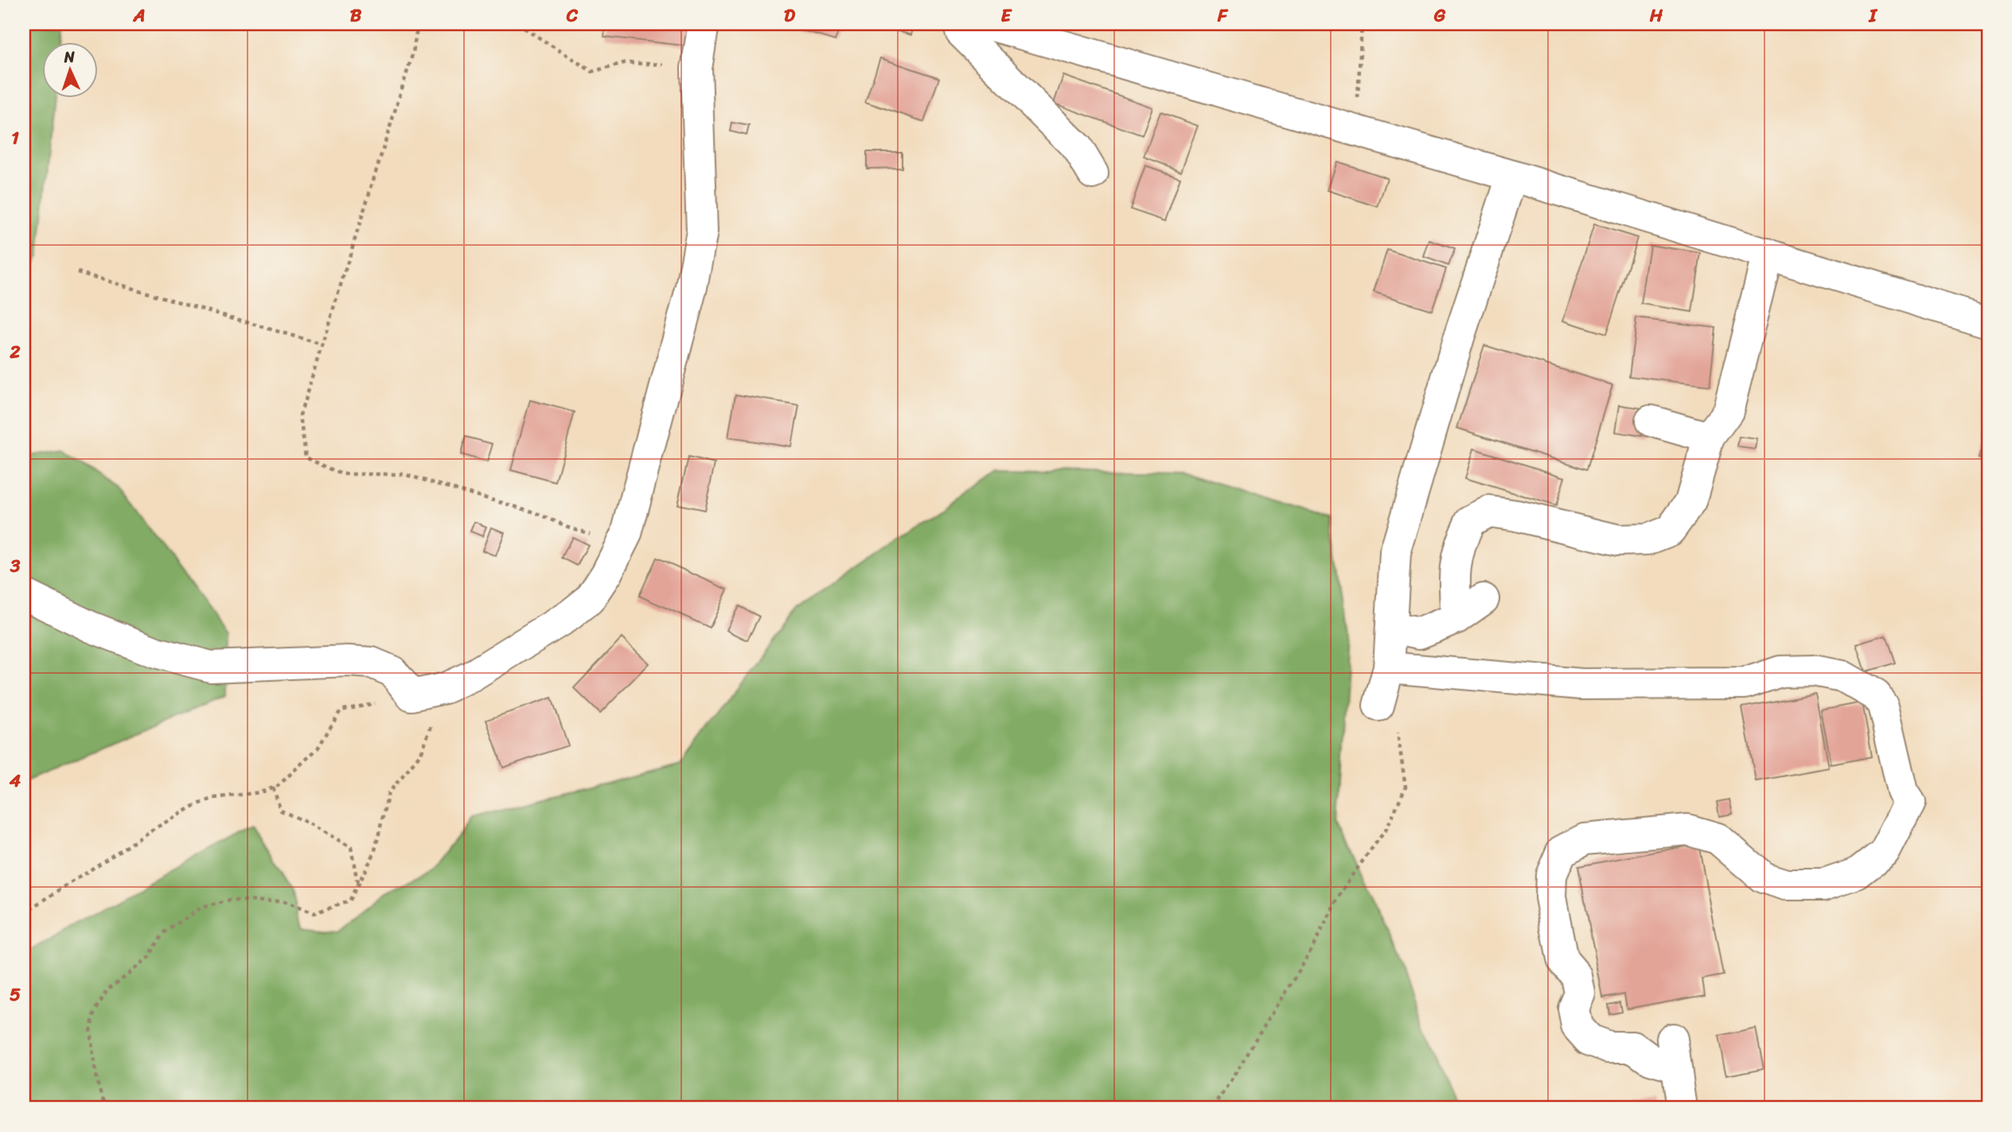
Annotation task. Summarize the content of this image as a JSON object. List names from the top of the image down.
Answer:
{
  "north": "top",
  "grid": {
    "columns": [
      "A",
      "B",
      "C",
      "D",
      "E",
      "F",
      "G",
      "H",
      "I"
    ],
    "rows": [
      "1",
      "2",
      "3",
      "4",
      "5"
    ]
  }
}
